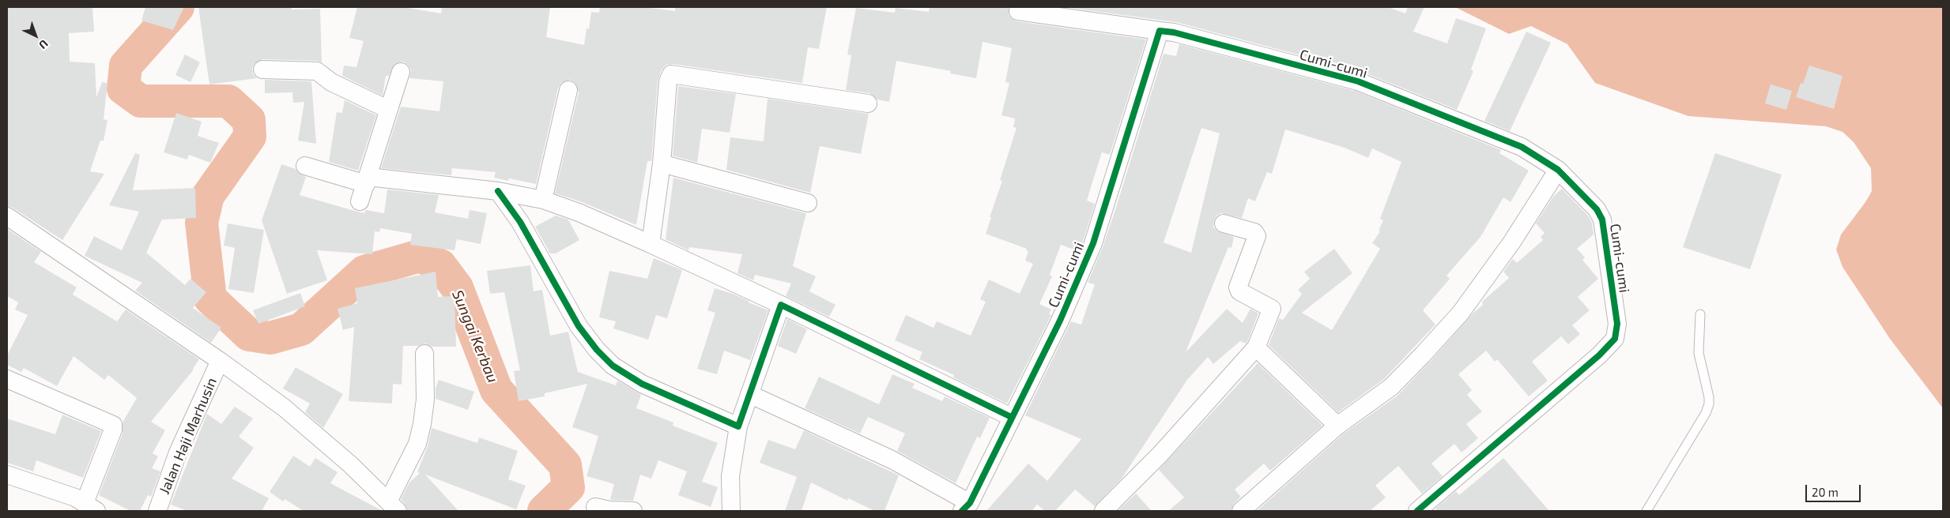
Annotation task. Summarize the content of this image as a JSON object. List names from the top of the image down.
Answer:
{
  "streets": {
    "street": ["Cumi-cumi", "Jalan Haji Marhusin"]
  },
  "water": ["Sungai Kerbau"],
  "scale_bar": "20 m",
  "north": "bottom right"
}
